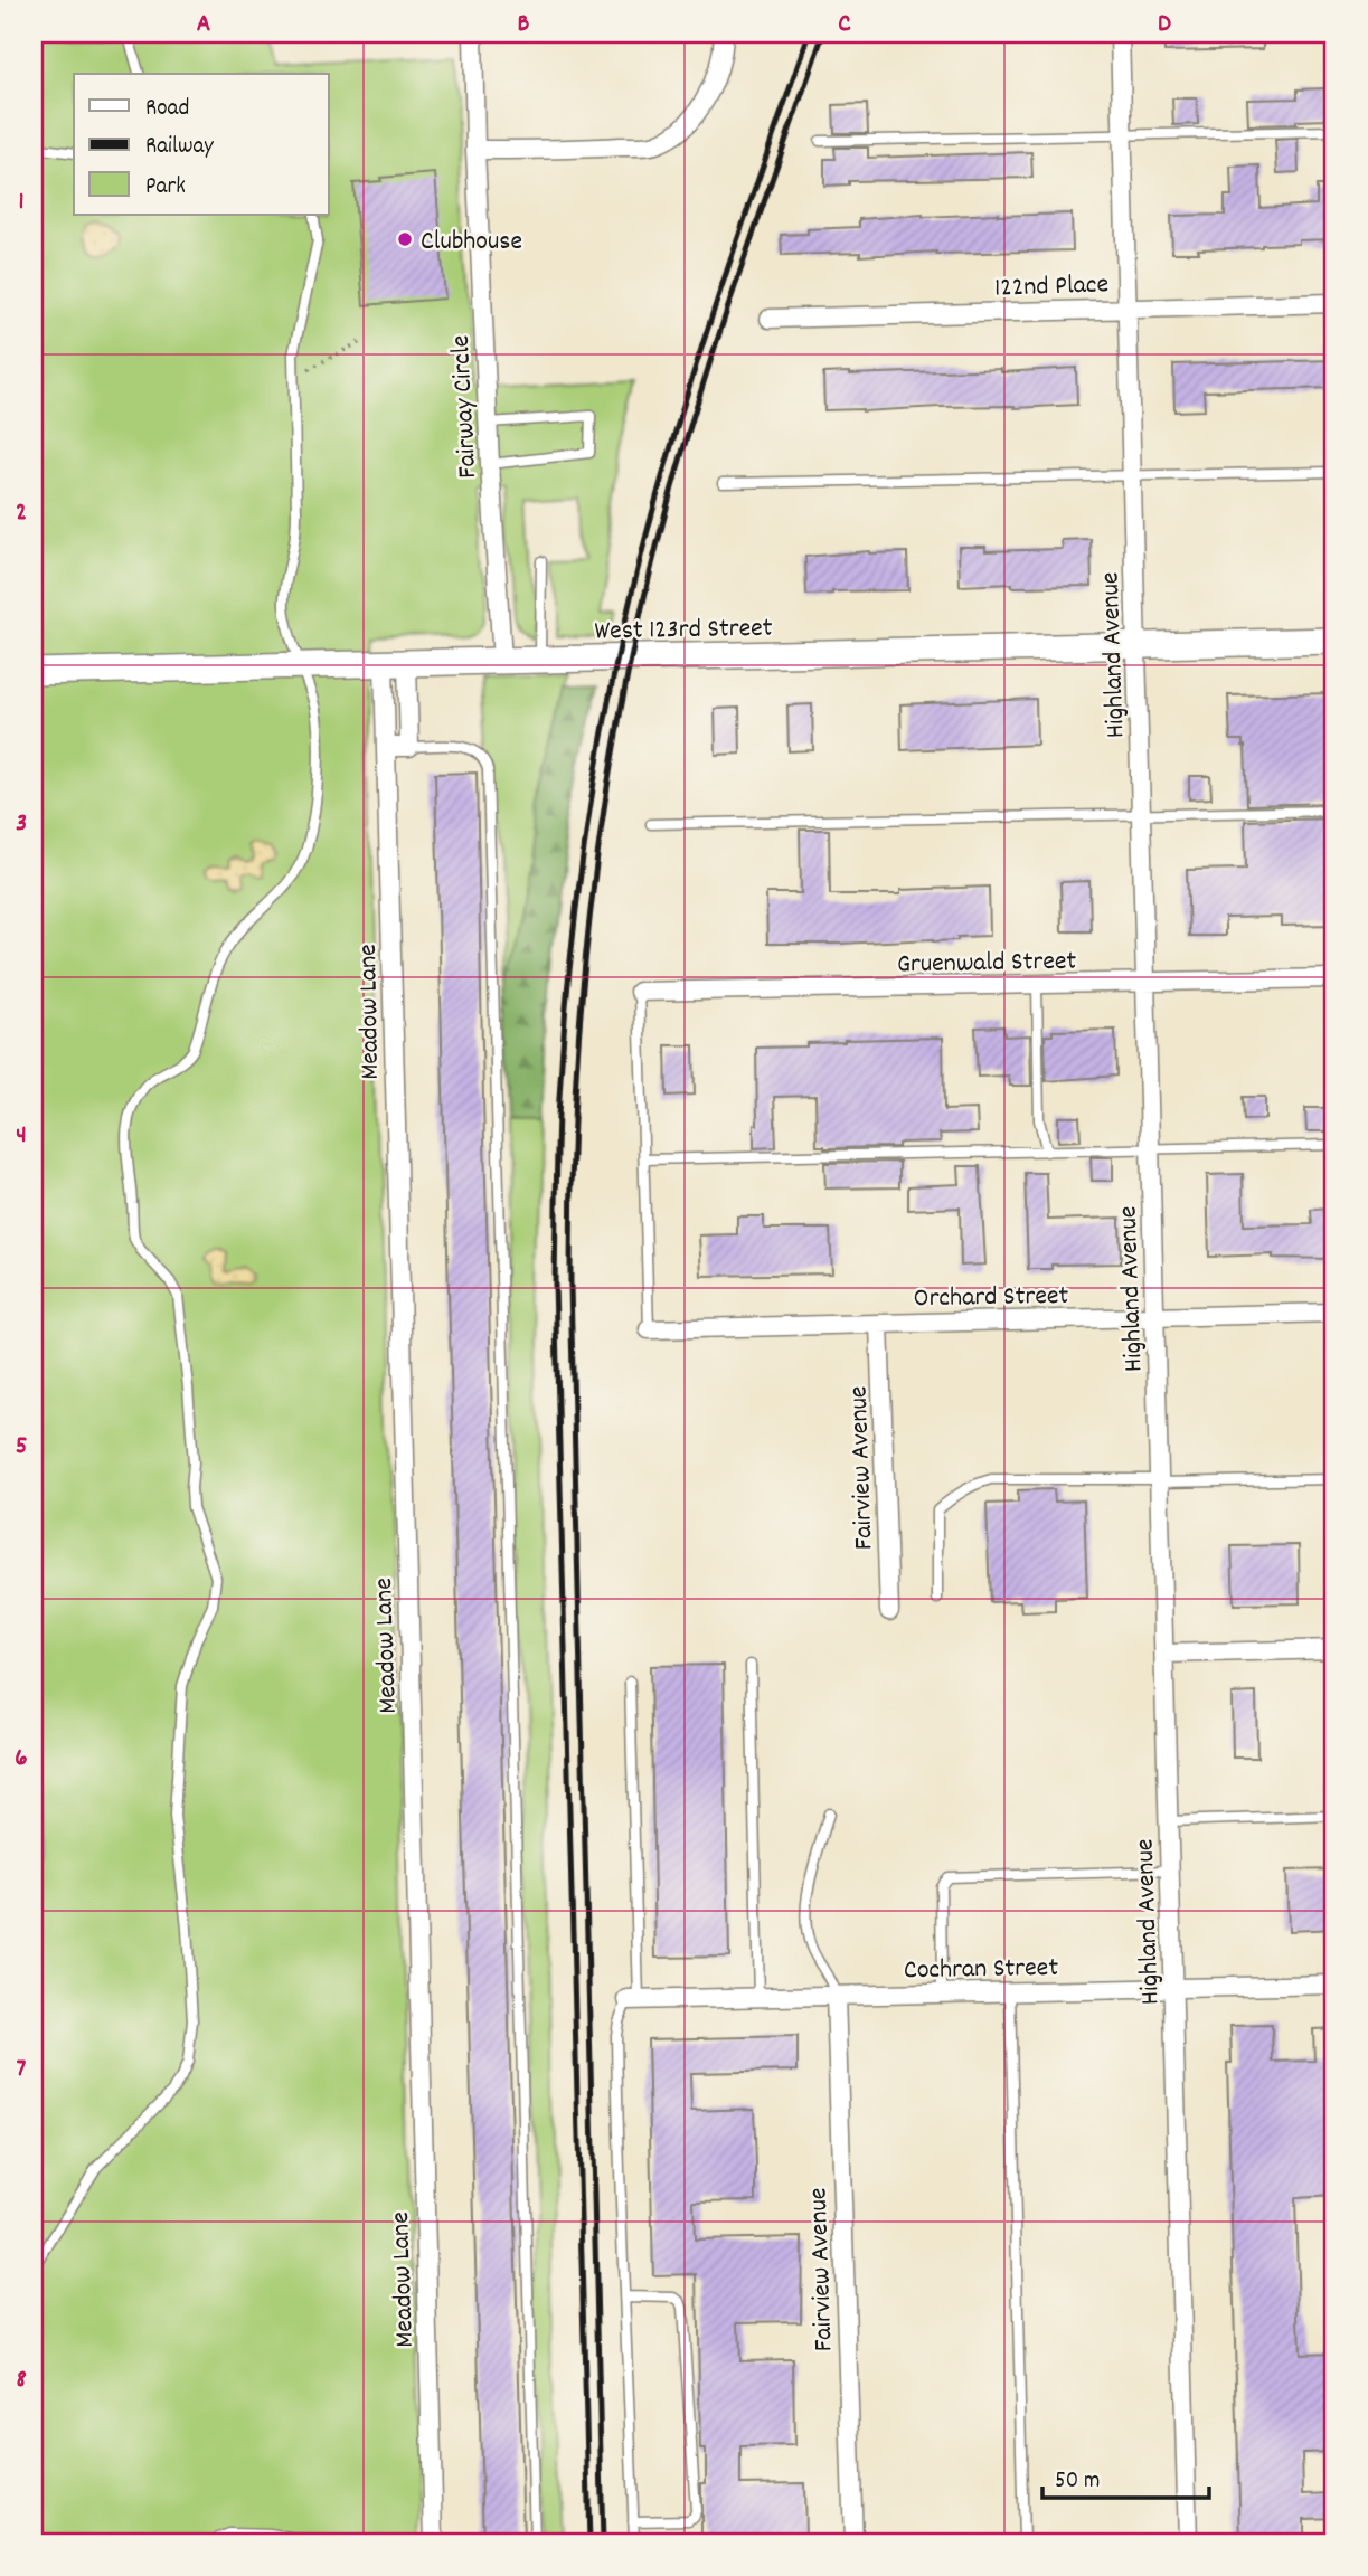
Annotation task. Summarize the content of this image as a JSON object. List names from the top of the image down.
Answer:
{
  "streets": {
    "street": [
      "122nd Place",
      "Fairway Circle",
      "West 123rd Street",
      "Highland Avenue",
      "Gruenwald Street",
      "Meadow Lane",
      "Orchard Street",
      "Fairview Avenue",
      "Cochran Street"
    ]
  },
  "crossings": [
    ["122nd Place", "Highland Avenue"],
    ["Fairway Circle", "West 123rd Street"],
    ["West 123rd Street", "Highland Avenue"],
    ["West 123rd Street", "Meadow Lane"],
    ["Highland Avenue", "Gruenwald Street"],
    ["Highland Avenue", "Orchard Street"],
    ["Highland Avenue", "Cochran Street"],
    ["Orchard Street", "Fairview Avenue"],
    ["Fairview Avenue", "Cochran Street"]
  ],
  "places": ["Clubhouse"],
  "legend": ["Road", "Railway", "Park"],
  "scale_bar": "50 m",
  "grid": {
    "columns": [
      "A",
      "B",
      "C",
      "D"
    ],
    "rows": [
      "1",
      "2",
      "3",
      "4",
      "5",
      "6",
      "7",
      "8"
    ]
  }
}
